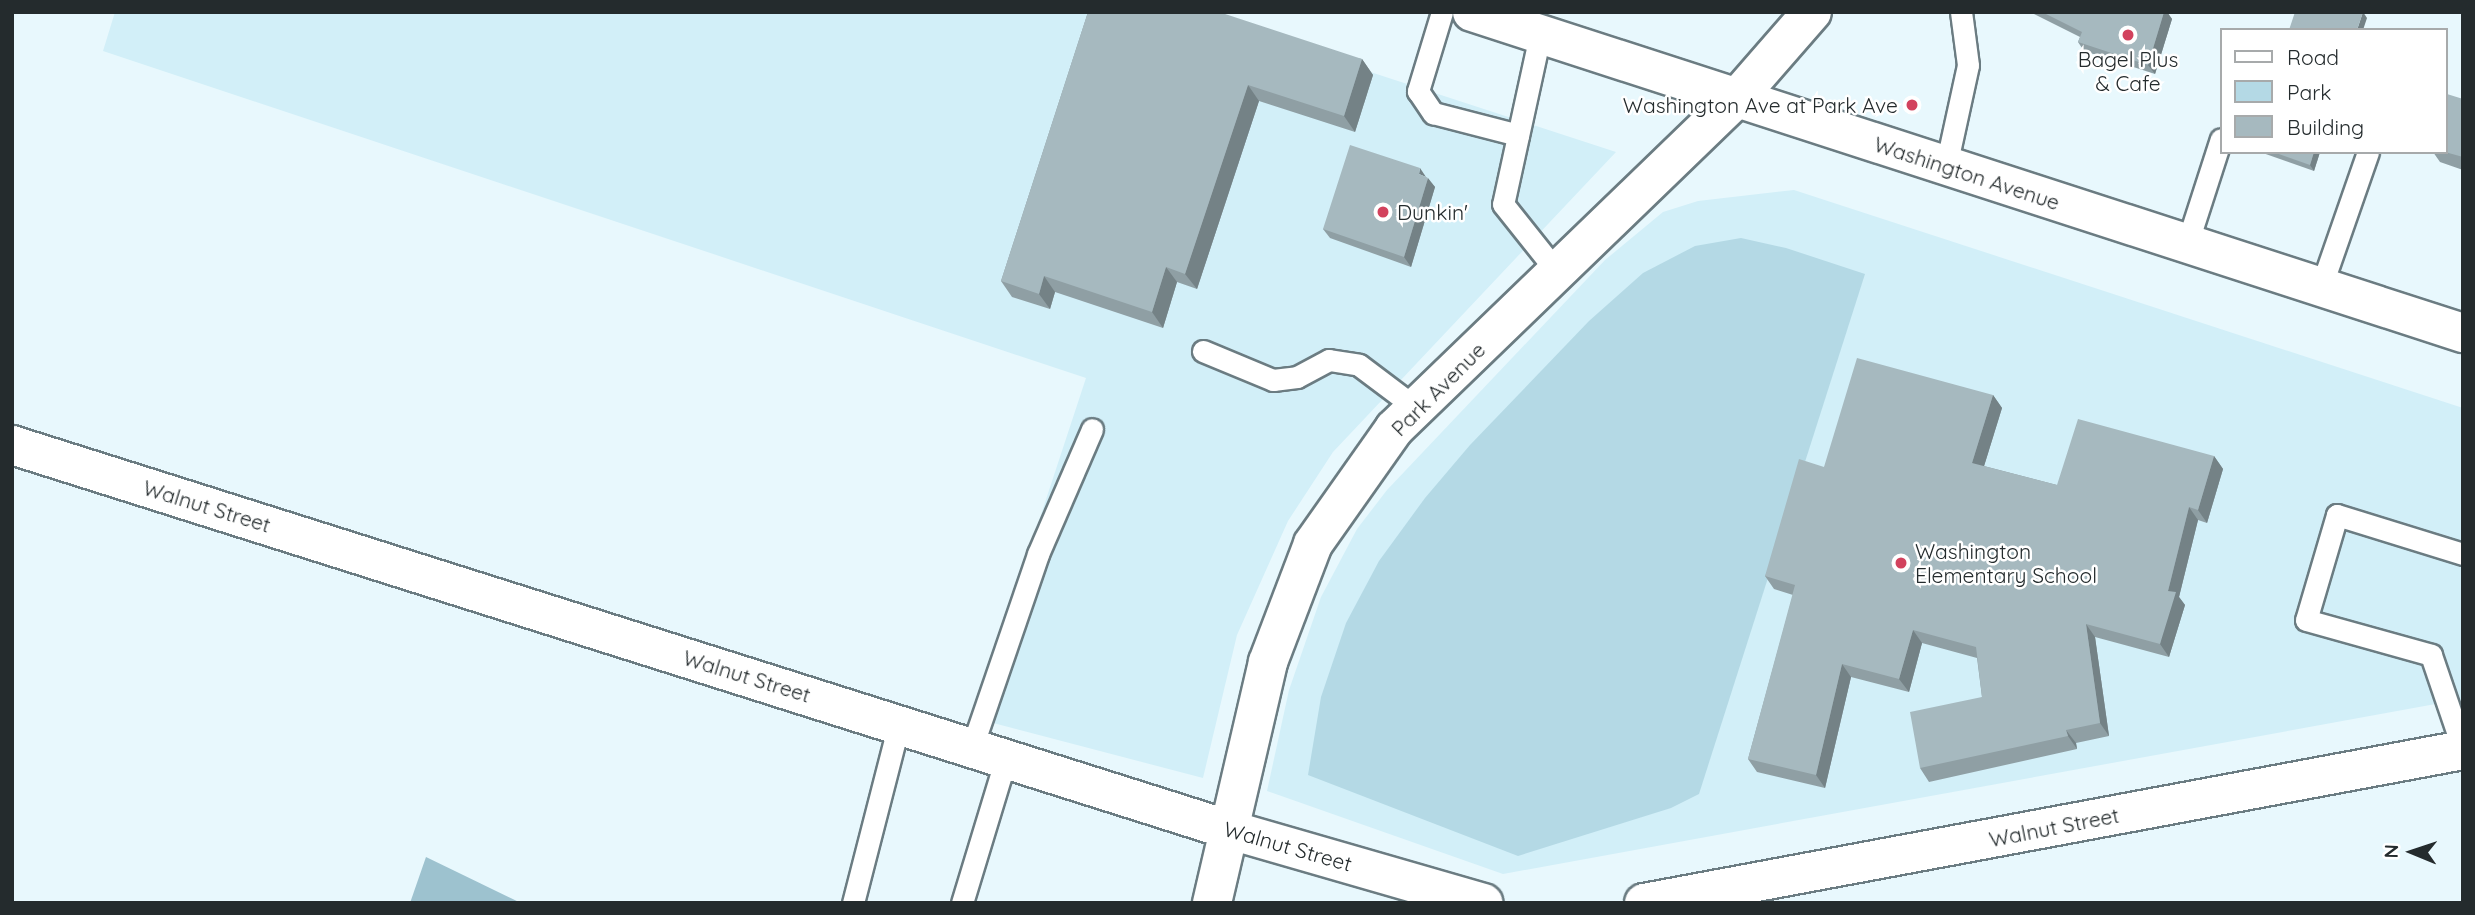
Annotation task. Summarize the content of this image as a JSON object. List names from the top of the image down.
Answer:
{
  "streets": {
    "street": ["Washington Avenue", "Park Avenue", "Walnut Street"]
  },
  "crossings": [
    ["Washington Avenue", "Park Avenue"],
    ["Park Avenue", "Walnut Street"]
  ],
  "places": [
    "Bagel Plus & Cafe",
    "Washington Ave at Park Ave",
    "Dunkin'",
    "Washington Elementary School"
  ],
  "legend": ["Road", "Park", "Building"],
  "north": "left"
}
